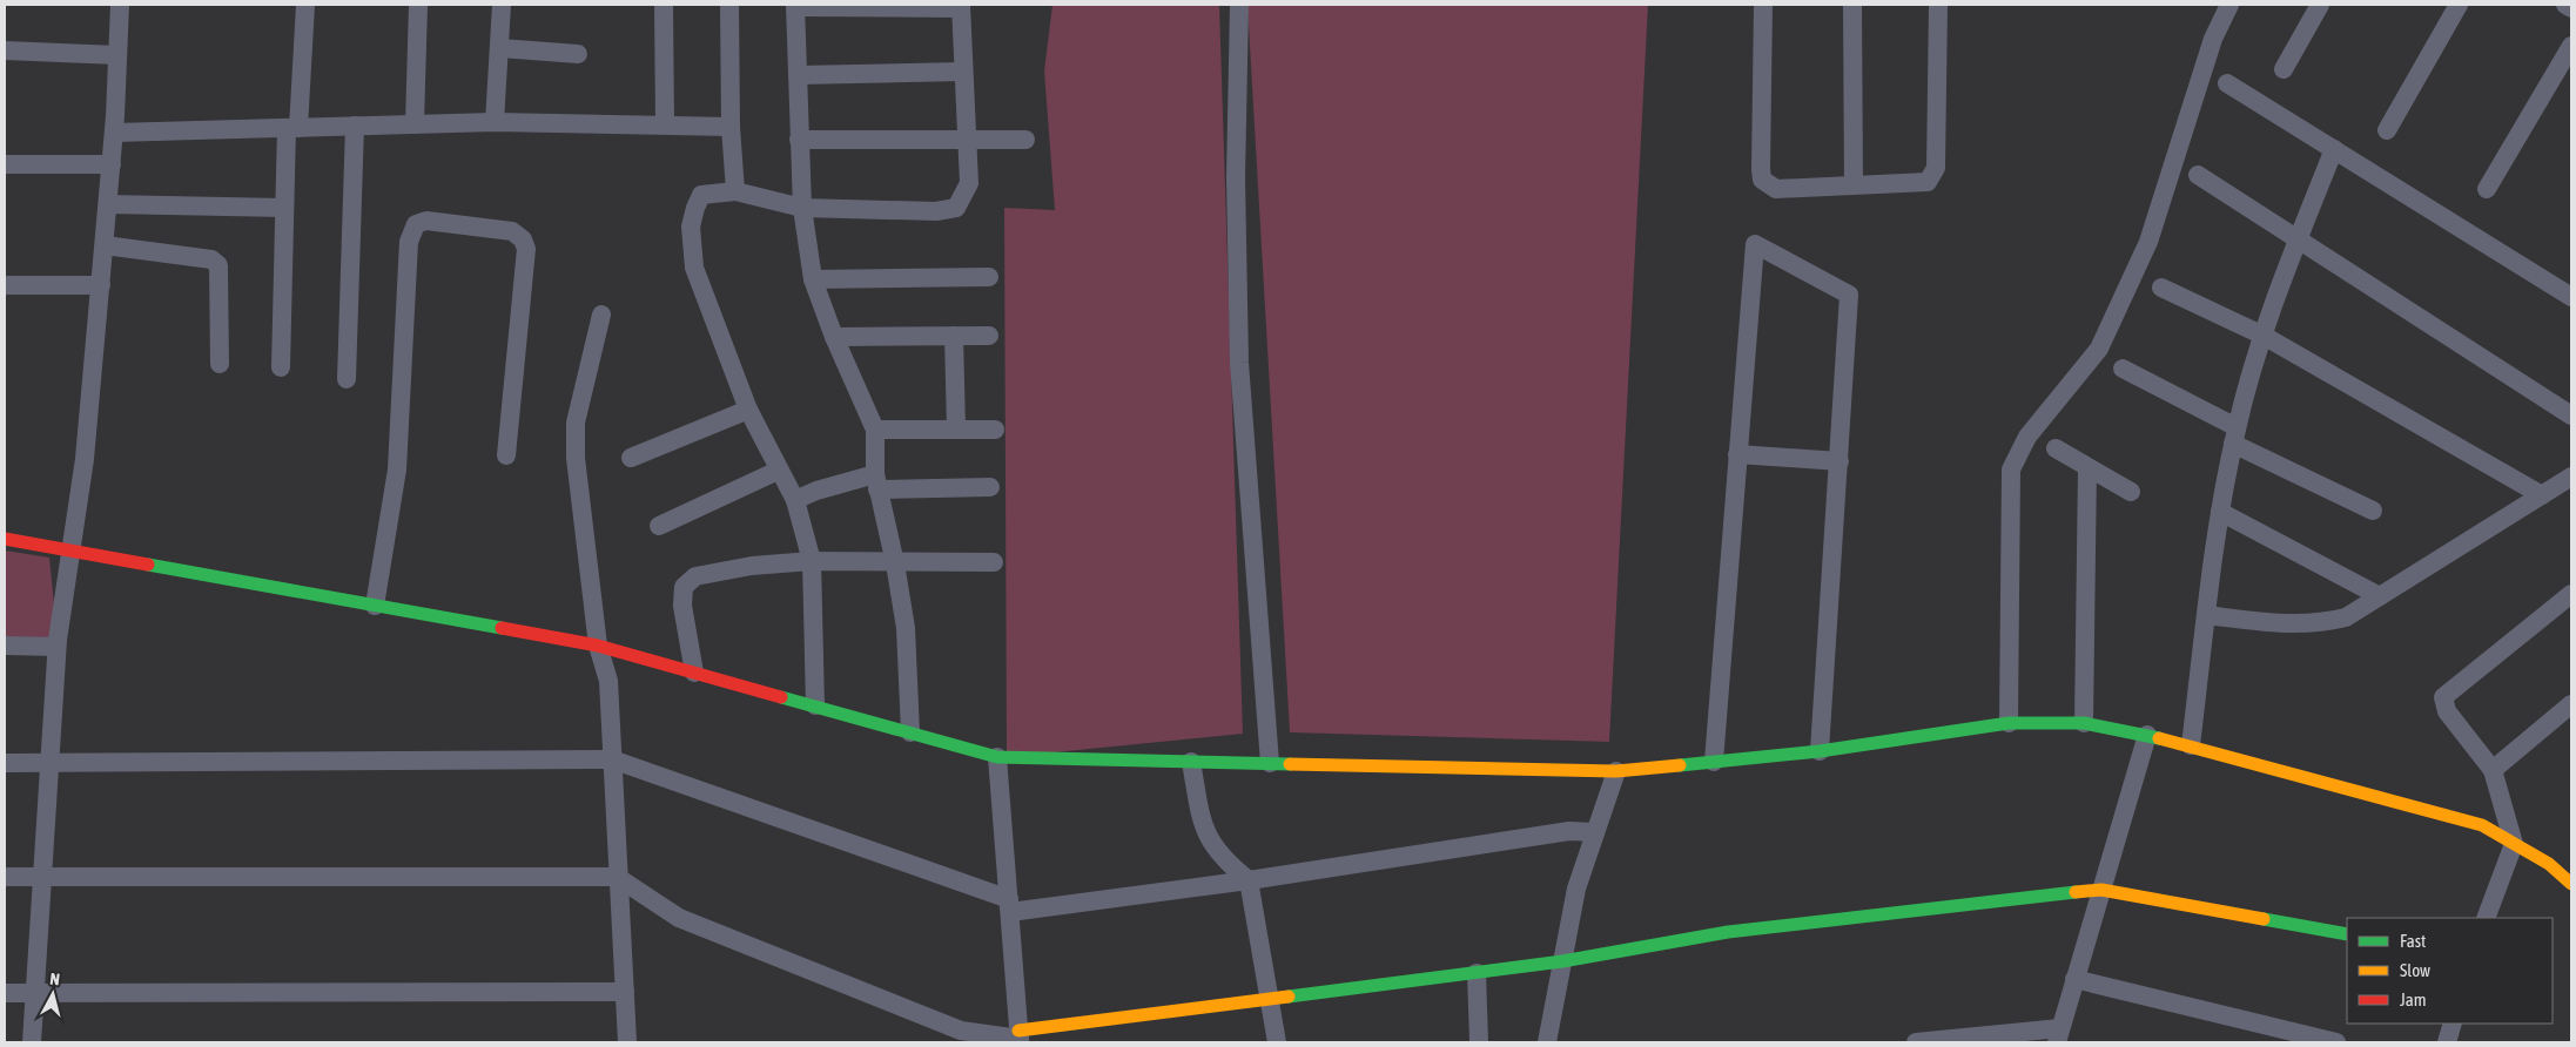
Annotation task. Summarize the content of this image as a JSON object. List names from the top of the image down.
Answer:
{
  "legend": ["Fast", "Slow", "Jam"],
  "north": "top"
}
